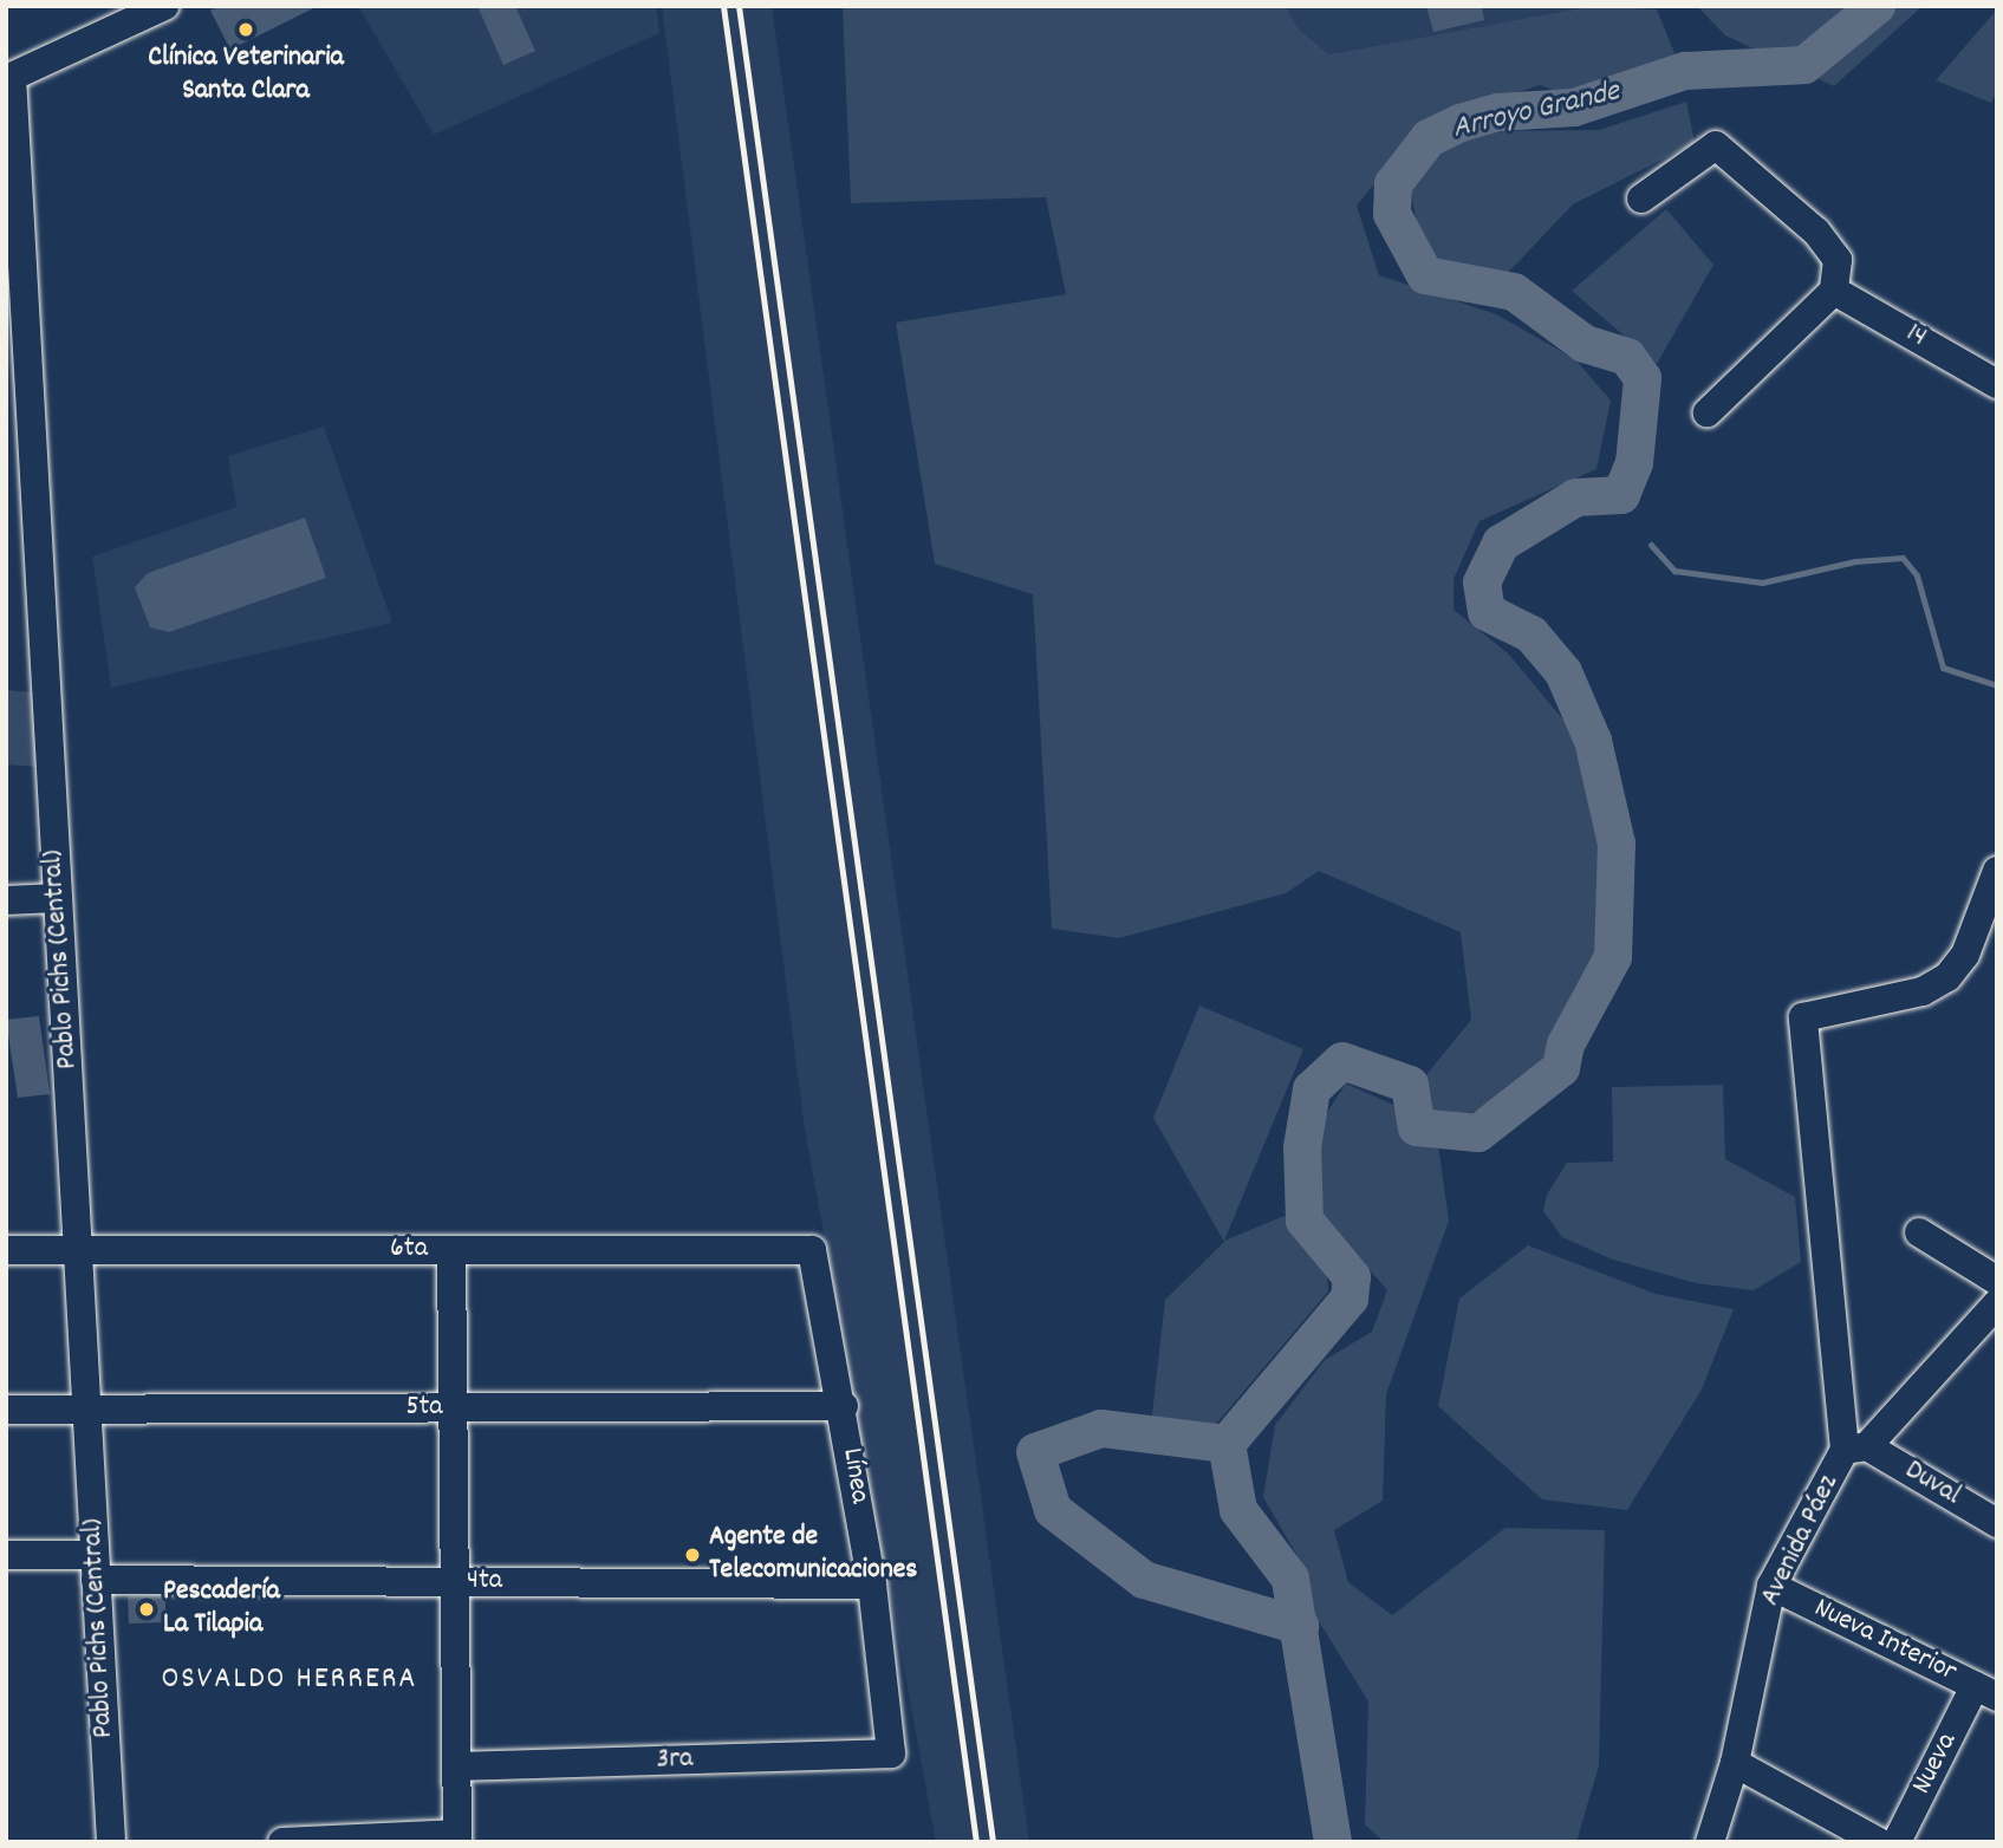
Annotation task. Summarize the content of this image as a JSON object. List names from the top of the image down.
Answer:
{
  "streets": {
    "street": [
      "14",
      "Pablo Pichs (Central)",
      "6ta",
      "5ta",
      "Línea",
      "Duval",
      "Avenida Páez",
      "4ta",
      "Nueva Interior",
      "3ra",
      "Nueva"
    ]
  },
  "crossings": [
    ["Pablo Pichs (Central)", "6ta"],
    ["Pablo Pichs (Central)", "5ta"],
    ["Pablo Pichs (Central)", "4ta"],
    ["6ta", "Línea"],
    ["5ta", "Línea"],
    ["Línea", "4ta"],
    ["Línea", "3ra"],
    ["Duval", "Avenida Páez"],
    ["Avenida Páez", "Nueva Interior"],
    ["Nueva Interior", "Nueva"]
  ],
  "districts": ["OSVALDO HERRERA"],
  "water": ["Arroyo Grande"],
  "places": ["Clínica Veterinaria Santa Clara", "Agente de Telecomunicaciones", "Pescadería La Tilapia"]
}
